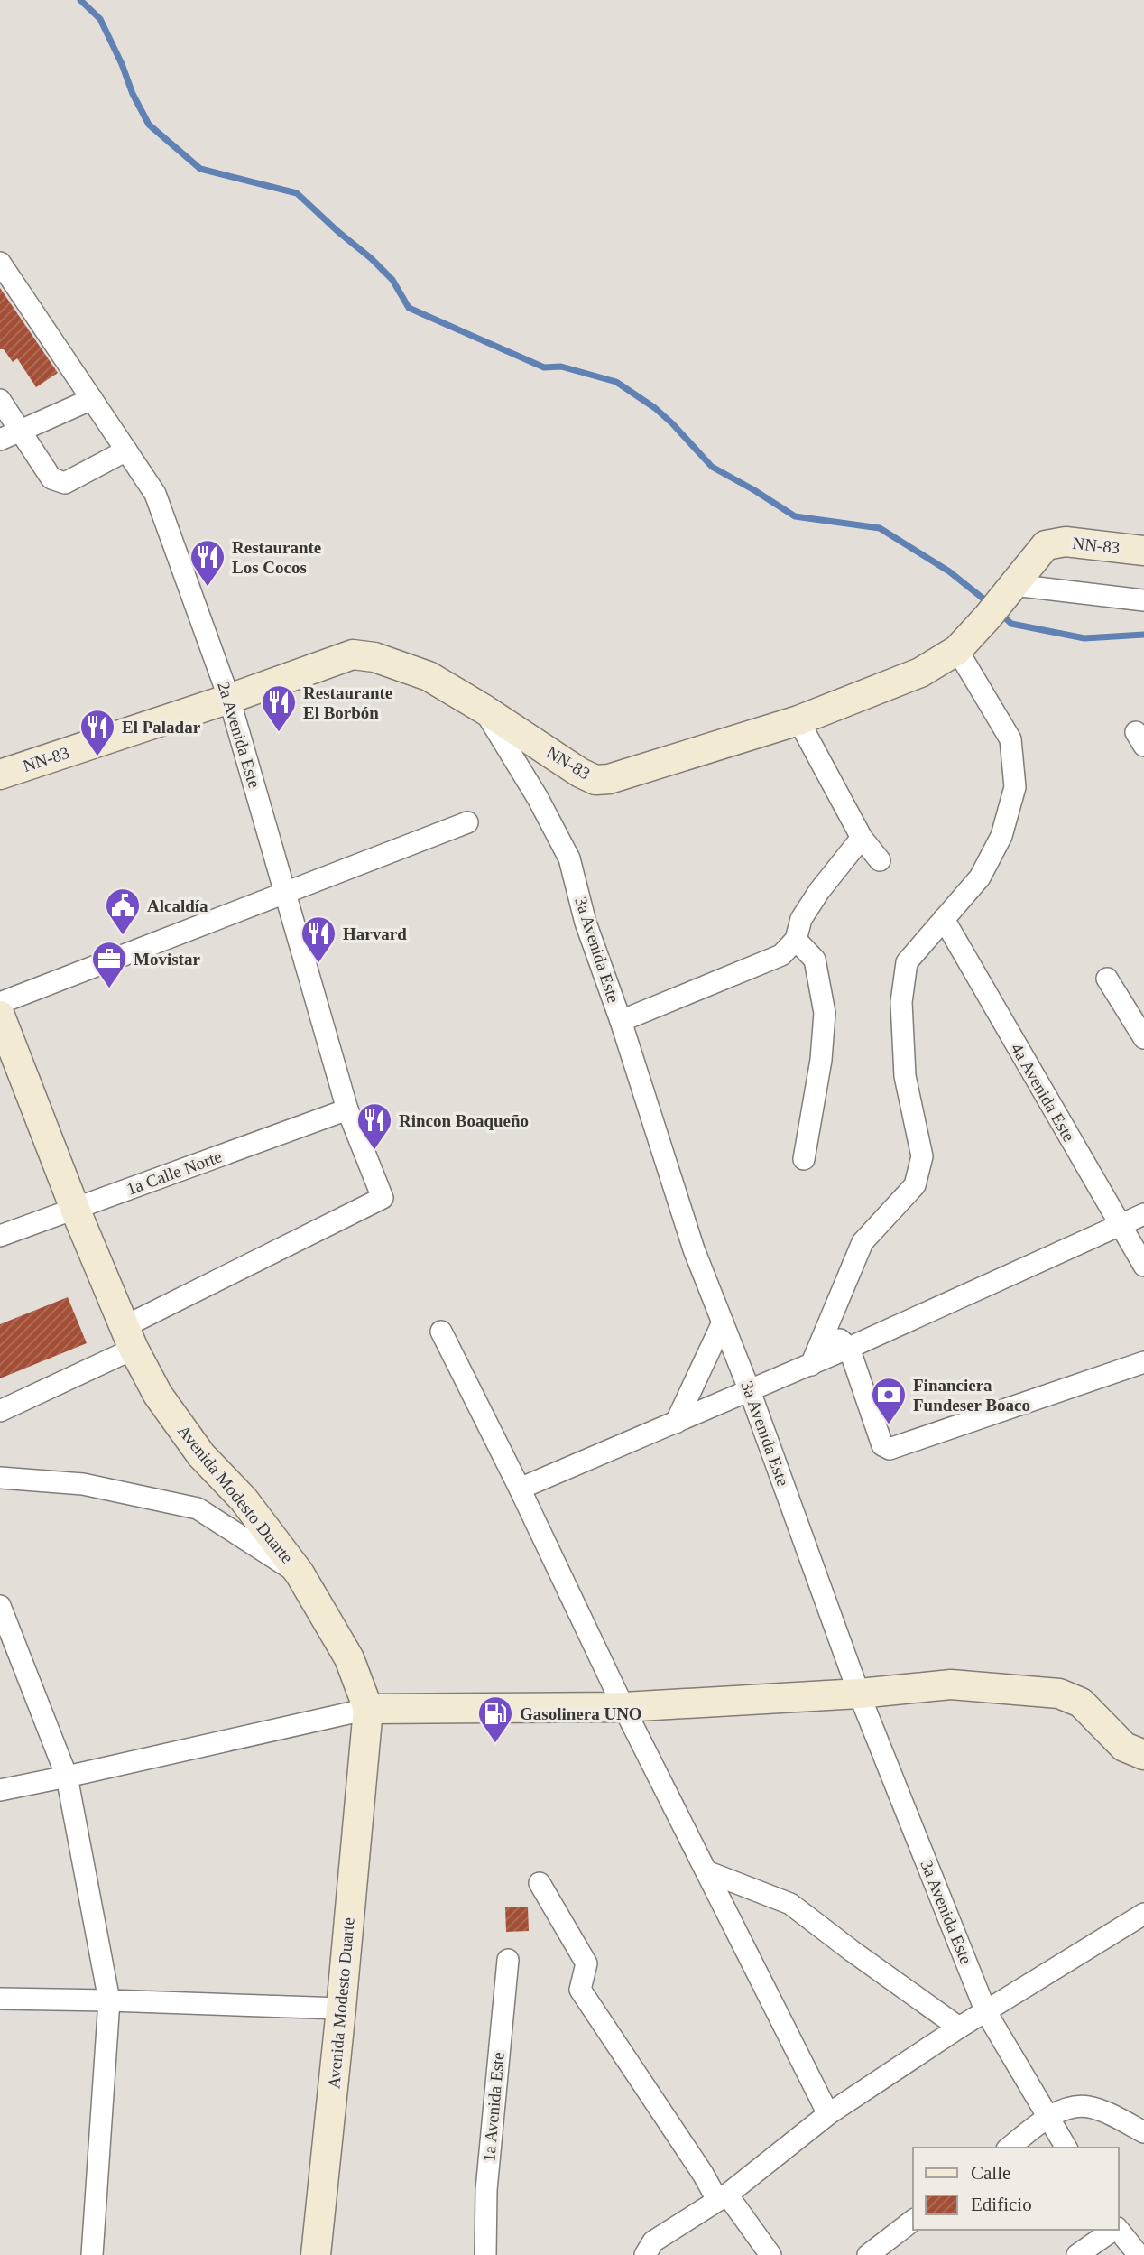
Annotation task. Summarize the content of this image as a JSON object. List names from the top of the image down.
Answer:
{
  "streets": {
    "main road": ["NN-83", "Avenida Modesto Duarte"],
    "street": [
      "2a Avenida Este",
      "3a Avenida Este",
      "4a Avenida Este",
      "1a Calle Norte",
      "1a Avenida Este"
    ]
  },
  "crossings": [
    ["NN-83", "2a Avenida Este"],
    ["NN-83", "3a Avenida Este"],
    ["2a Avenida Este", "1a Calle Norte"],
    ["2a Avenida Este", "Avenida Modesto Duarte"],
    ["1a Calle Norte", "Avenida Modesto Duarte"]
  ],
  "places": {
    "restaurant": [
      "Restaurante Los Cocos",
      "Restaurante El Borbón",
      "El Paladar",
      "Harvard",
      "Rincon Boaqueño"
    ],
    "public building": ["Alcaldía"],
    "office": ["Movistar"],
    "bank": ["Financiera Fundeser Boaco"],
    "fuel station": ["Gasolinera UNO"]
  },
  "legend": ["Calle", "Edificio"]
}
